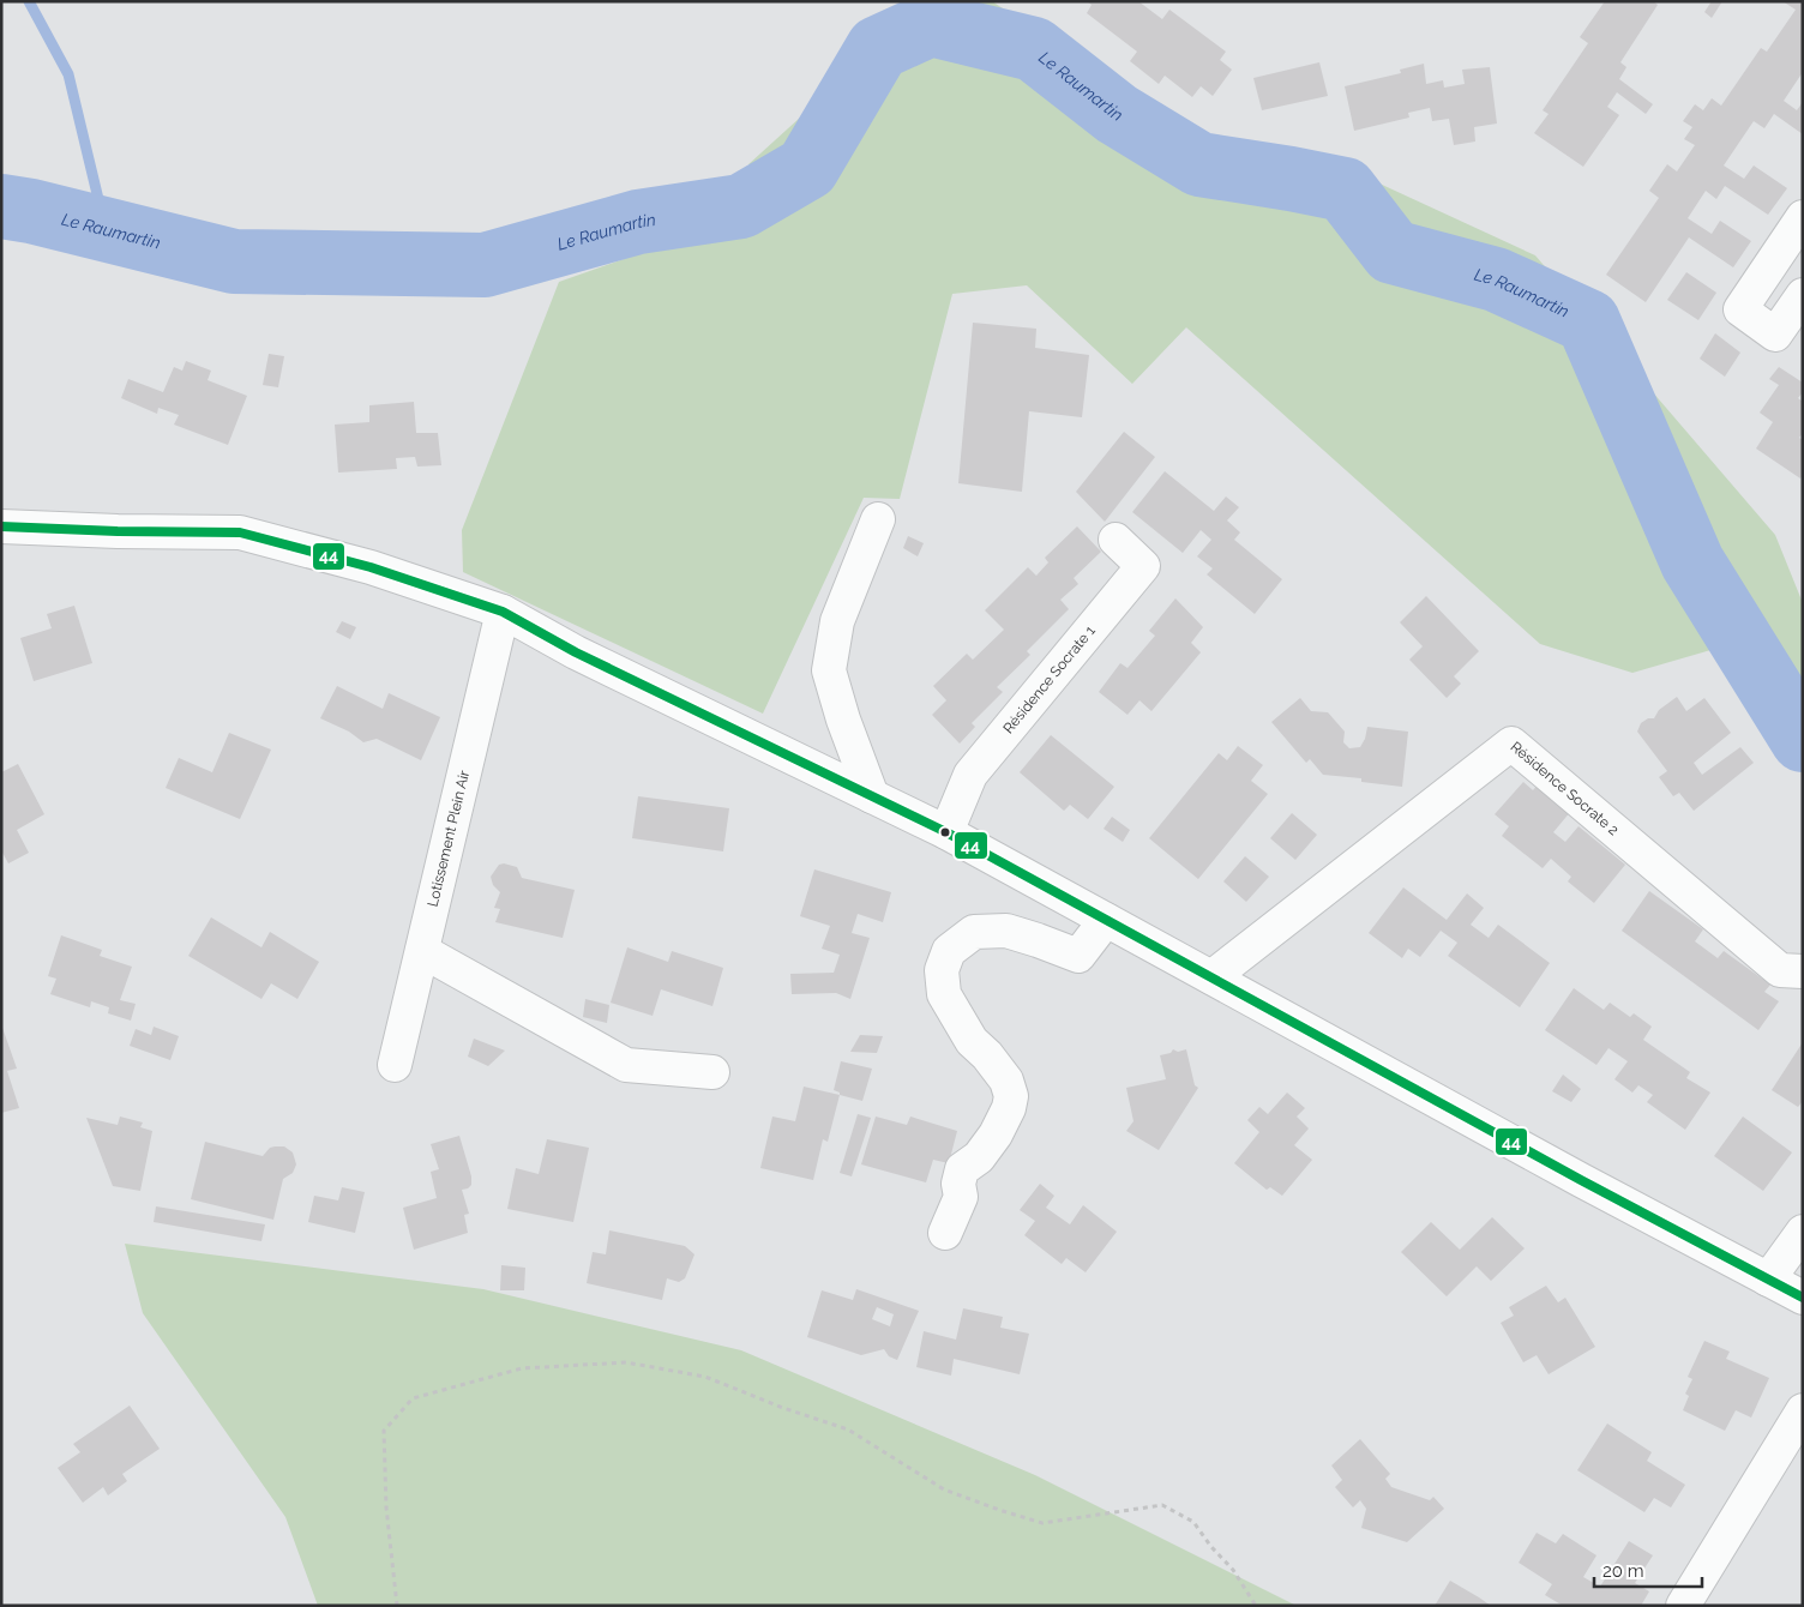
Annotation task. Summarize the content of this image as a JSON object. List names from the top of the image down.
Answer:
{
  "streets": {
    "street": ["Résidence Socrate 1", "Résidence Socrate 2", "Lotissement Plein Air"]
  },
  "water": ["Le Raumartin"],
  "lines": ["transit line 44"],
  "scale_bar": "20 m"
}
